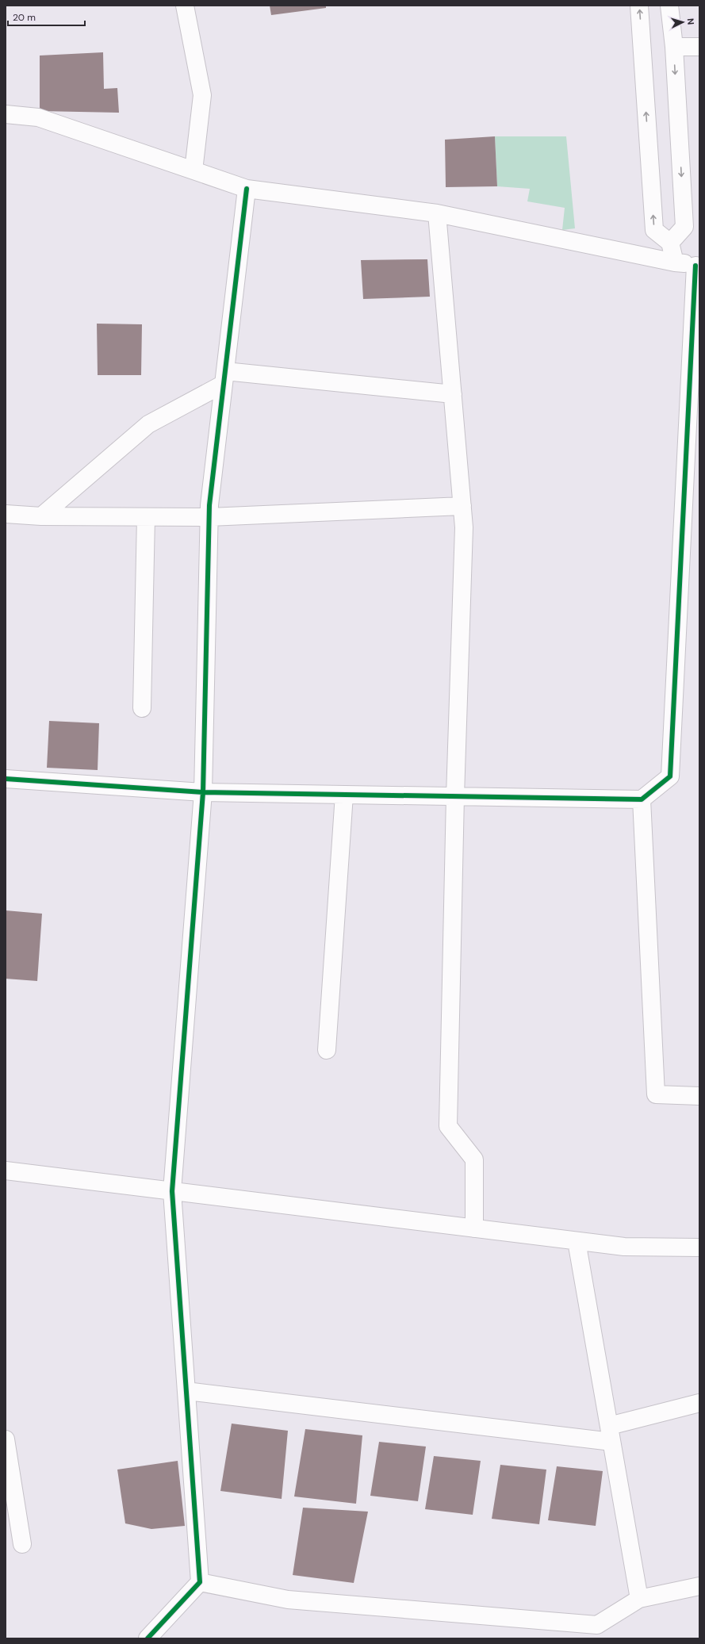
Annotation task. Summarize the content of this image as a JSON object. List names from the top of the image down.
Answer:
{
  "scale_bar": "20 m",
  "north": "right"
}
